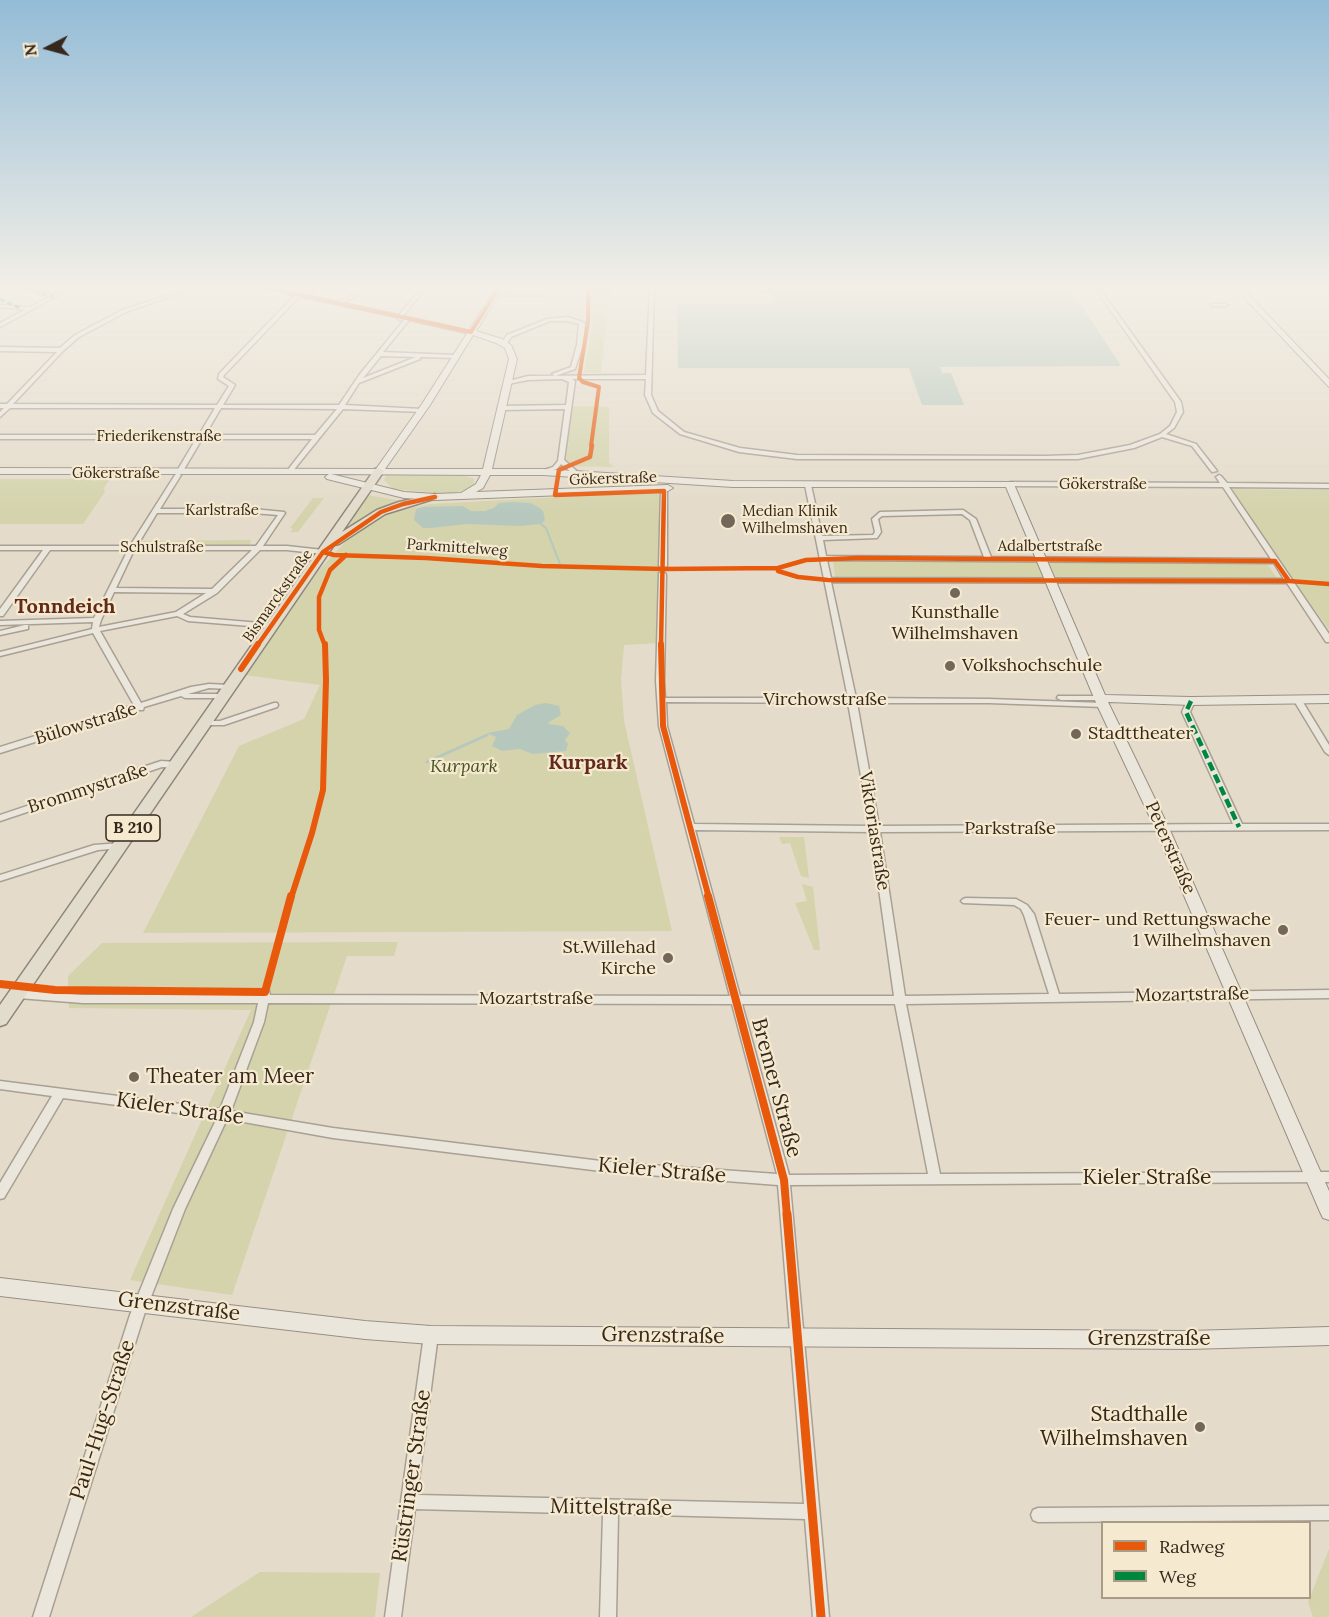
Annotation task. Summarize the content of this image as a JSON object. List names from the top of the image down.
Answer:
{
  "streets": {
    "main road": [
      "Gökerstraße",
      "Bismarckstraße",
      "Virchowstraße",
      "B 210",
      "Peterstraße",
      "Grenzstraße"
    ],
    "street": [
      "Friederikenstraße",
      "Karlstraße",
      "Adalbertstraße",
      "Schulstraße",
      "Bülowstraße",
      "Brommystraße",
      "Parkstraße",
      "Viktoriastraße",
      "Mozartstraße",
      "Bremer Straße",
      "Kieler Straße",
      "Paul-Hug-Straße",
      "Rüstringer Straße",
      "Mittelstraße"
    ],
    "cycle path": ["Parkmittelweg"]
  },
  "crossings": [
    ["Gökerstraße", "Bismarckstraße"],
    ["Gökerstraße", "Viktoriastraße"],
    ["Gökerstraße", "Peterstraße"],
    ["Gökerstraße", "Bremer Straße"],
    ["Karlstraße", "Schulstraße"],
    ["Adalbertstraße", "Viktoriastraße"],
    ["Adalbertstraße", "Peterstraße"],
    ["Schulstraße", "Bismarckstraße"],
    ["Bismarckstraße", "Bülowstraße"],
    ["Bismarckstraße", "Brommystraße"],
    ["Bismarckstraße", "Mozartstraße"],
    ["Virchowstraße", "Viktoriastraße"],
    ["Virchowstraße", "Peterstraße"],
    ["Virchowstraße", "Bremer Straße"],
    ["Parkstraße", "Viktoriastraße"],
    ["Parkstraße", "Peterstraße"],
    ["Parkstraße", "Bremer Straße"],
    ["Viktoriastraße", "Mozartstraße"],
    ["Viktoriastraße", "Kieler Straße"],
    ["Peterstraße", "Mozartstraße"],
    ["Peterstraße", "Kieler Straße"],
    ["Mozartstraße", "Bremer Straße"],
    ["Mozartstraße", "Paul-Hug-Straße"],
    ["Bremer Straße", "Kieler Straße"],
    ["Bremer Straße", "Grenzstraße"],
    ["Bremer Straße", "Mittelstraße"],
    ["Kieler Straße", "Paul-Hug-Straße"],
    ["Grenzstraße", "Paul-Hug-Straße"],
    ["Grenzstraße", "Rüstringer Straße"],
    ["Rüstringer Straße", "Mittelstraße"]
  ],
  "districts": ["Tonndeich", "Kurpark"],
  "parks": ["Kurpark"],
  "places": [
    "Median Klinik Wilhelmshaven",
    "Kunsthalle Wilhelmshaven",
    "Volkshochschule",
    "Stadttheater",
    "Feuer- und Rettungswache 1 Wilhelmshaven",
    "St.Willehad Kirche",
    "Theater am Meer",
    "Stadthalle Wilhelmshaven"
  ],
  "legend": ["Radweg", "Weg"],
  "north": "left"
}
